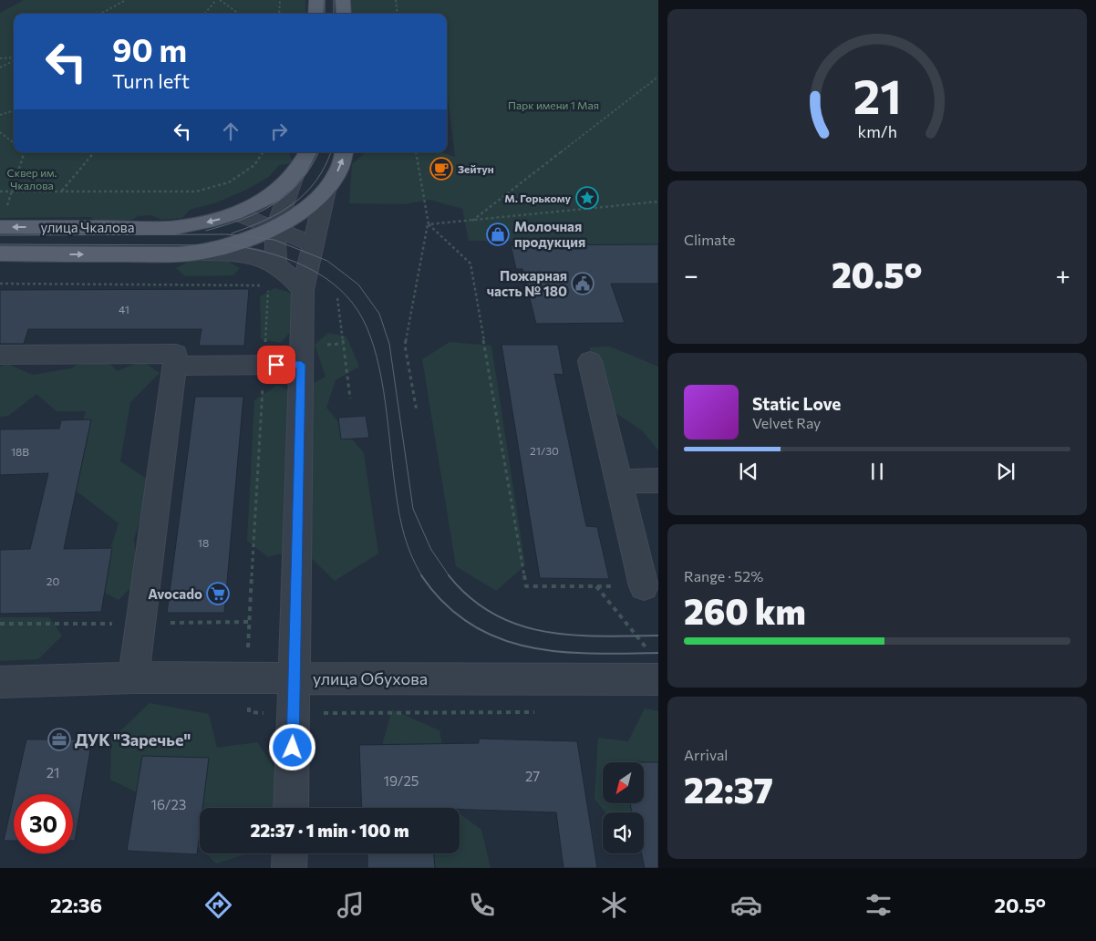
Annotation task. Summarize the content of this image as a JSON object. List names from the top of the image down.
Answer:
{
  "streets": {
    "main road": ["улица Чкалова"],
    "street": ["улица Обухова"]
  },
  "parks": ["Парк имени 1 Мая", "Сквер им. Чкалова"],
  "places": {
    "cafe": ["Зейтун"],
    "place": ["М. Горькому"],
    "shop": ["Молочная продукция"],
    "public building": ["Пожарная часть № 180"],
    "supermarket": ["Avocado"],
    "office": ["ДУК \"Заречье\""]
  },
  "house_numbers": [
    "41",
    "21/30",
    "18В",
    "18",
    "20",
    "21",
    "27",
    "19/25",
    "16/23"
  ],
  "north": "bottom left",
  "page": {
    "turn": ["90 m", "Turn left"],
    "tile": [
      "Climate",
      ["Range · 52%", "260 km"],
      ["Arrival", "22:37"]
    ],
    "heat": ["−", "20.5°", "+"],
    "song": ["Static Love", "Velvet Ray"],
    "limit": "30",
    "trip": "22:37 · 1 min · 100 m",
    "tabs": ["22:36", "20.5°"],
    "gauge": ["21", "km/h"]
  }
}
